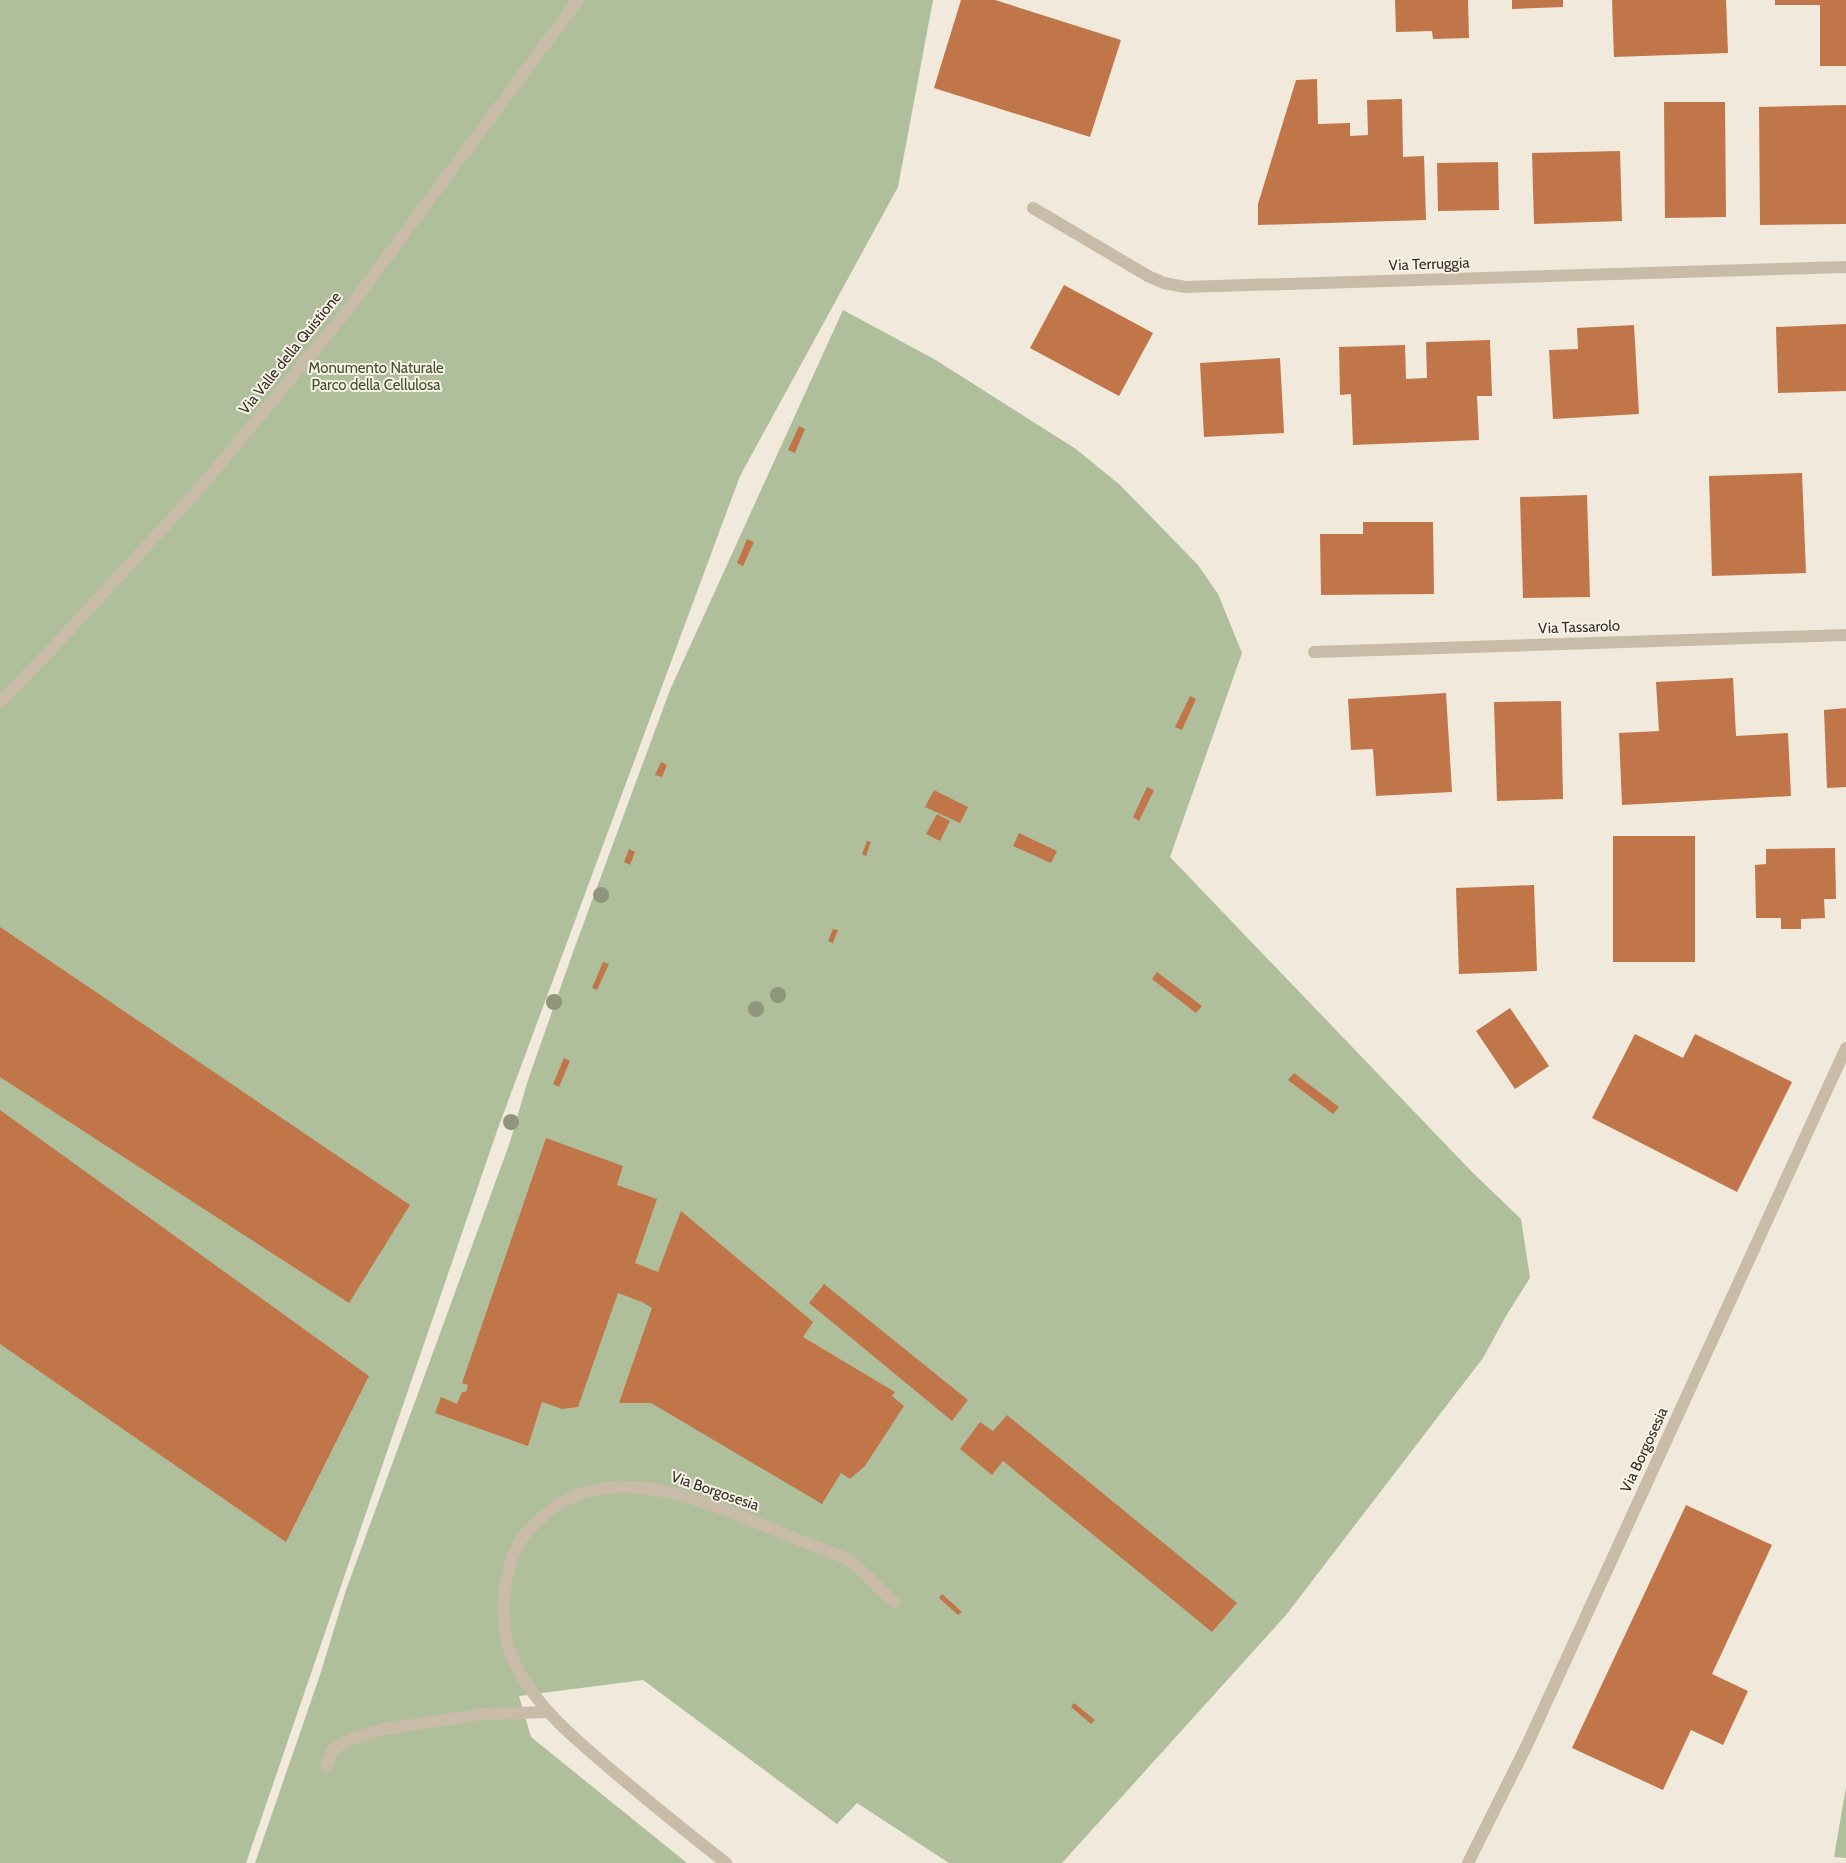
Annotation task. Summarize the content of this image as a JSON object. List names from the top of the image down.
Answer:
{
  "streets": {
    "street": [
      "Via Terruggia",
      "Via Valle della Quistione",
      "Via Tassarolo",
      "Via Borgosesia"
    ]
  },
  "parks": ["Monumento Naturale Parco della Cellulosa"]
}
